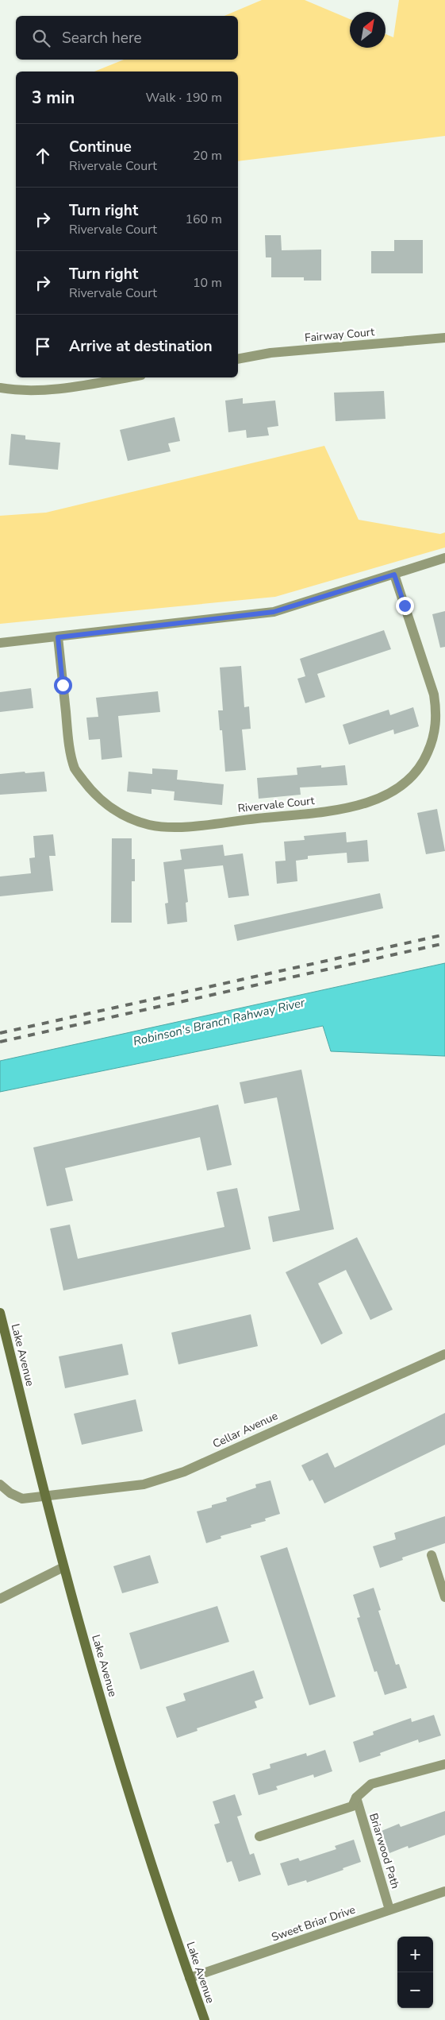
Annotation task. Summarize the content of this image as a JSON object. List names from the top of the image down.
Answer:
{
  "streets": {
    "main road": ["Lake Avenue"],
    "street": [
      "Fairway Court",
      "Rivervale Court",
      "Cellar Avenue",
      "Briarwood Path",
      "Sweet Briar Drive"
    ]
  },
  "crossings": [
    ["Lake Avenue", "Cellar Avenue"],
    ["Lake Avenue", "Sweet Briar Drive"],
    ["Briarwood Path", "Sweet Briar Drive"]
  ],
  "water": ["Robinson's Branch Rahway River"],
  "north": "top right",
  "page": {
    "search": "Search here",
    "heading": ["3 min", "Walk · 190 m"],
    "list": [
      ["Continue", "Rivervale Court", "20 m"],
      ["Turn right", "Rivervale Court", "160 m"],
      ["Turn right", "Rivervale Court", "10 m"],
      "Arrive at destination"
    ],
    "map_buttons": ["+", "−"]
  }
}
